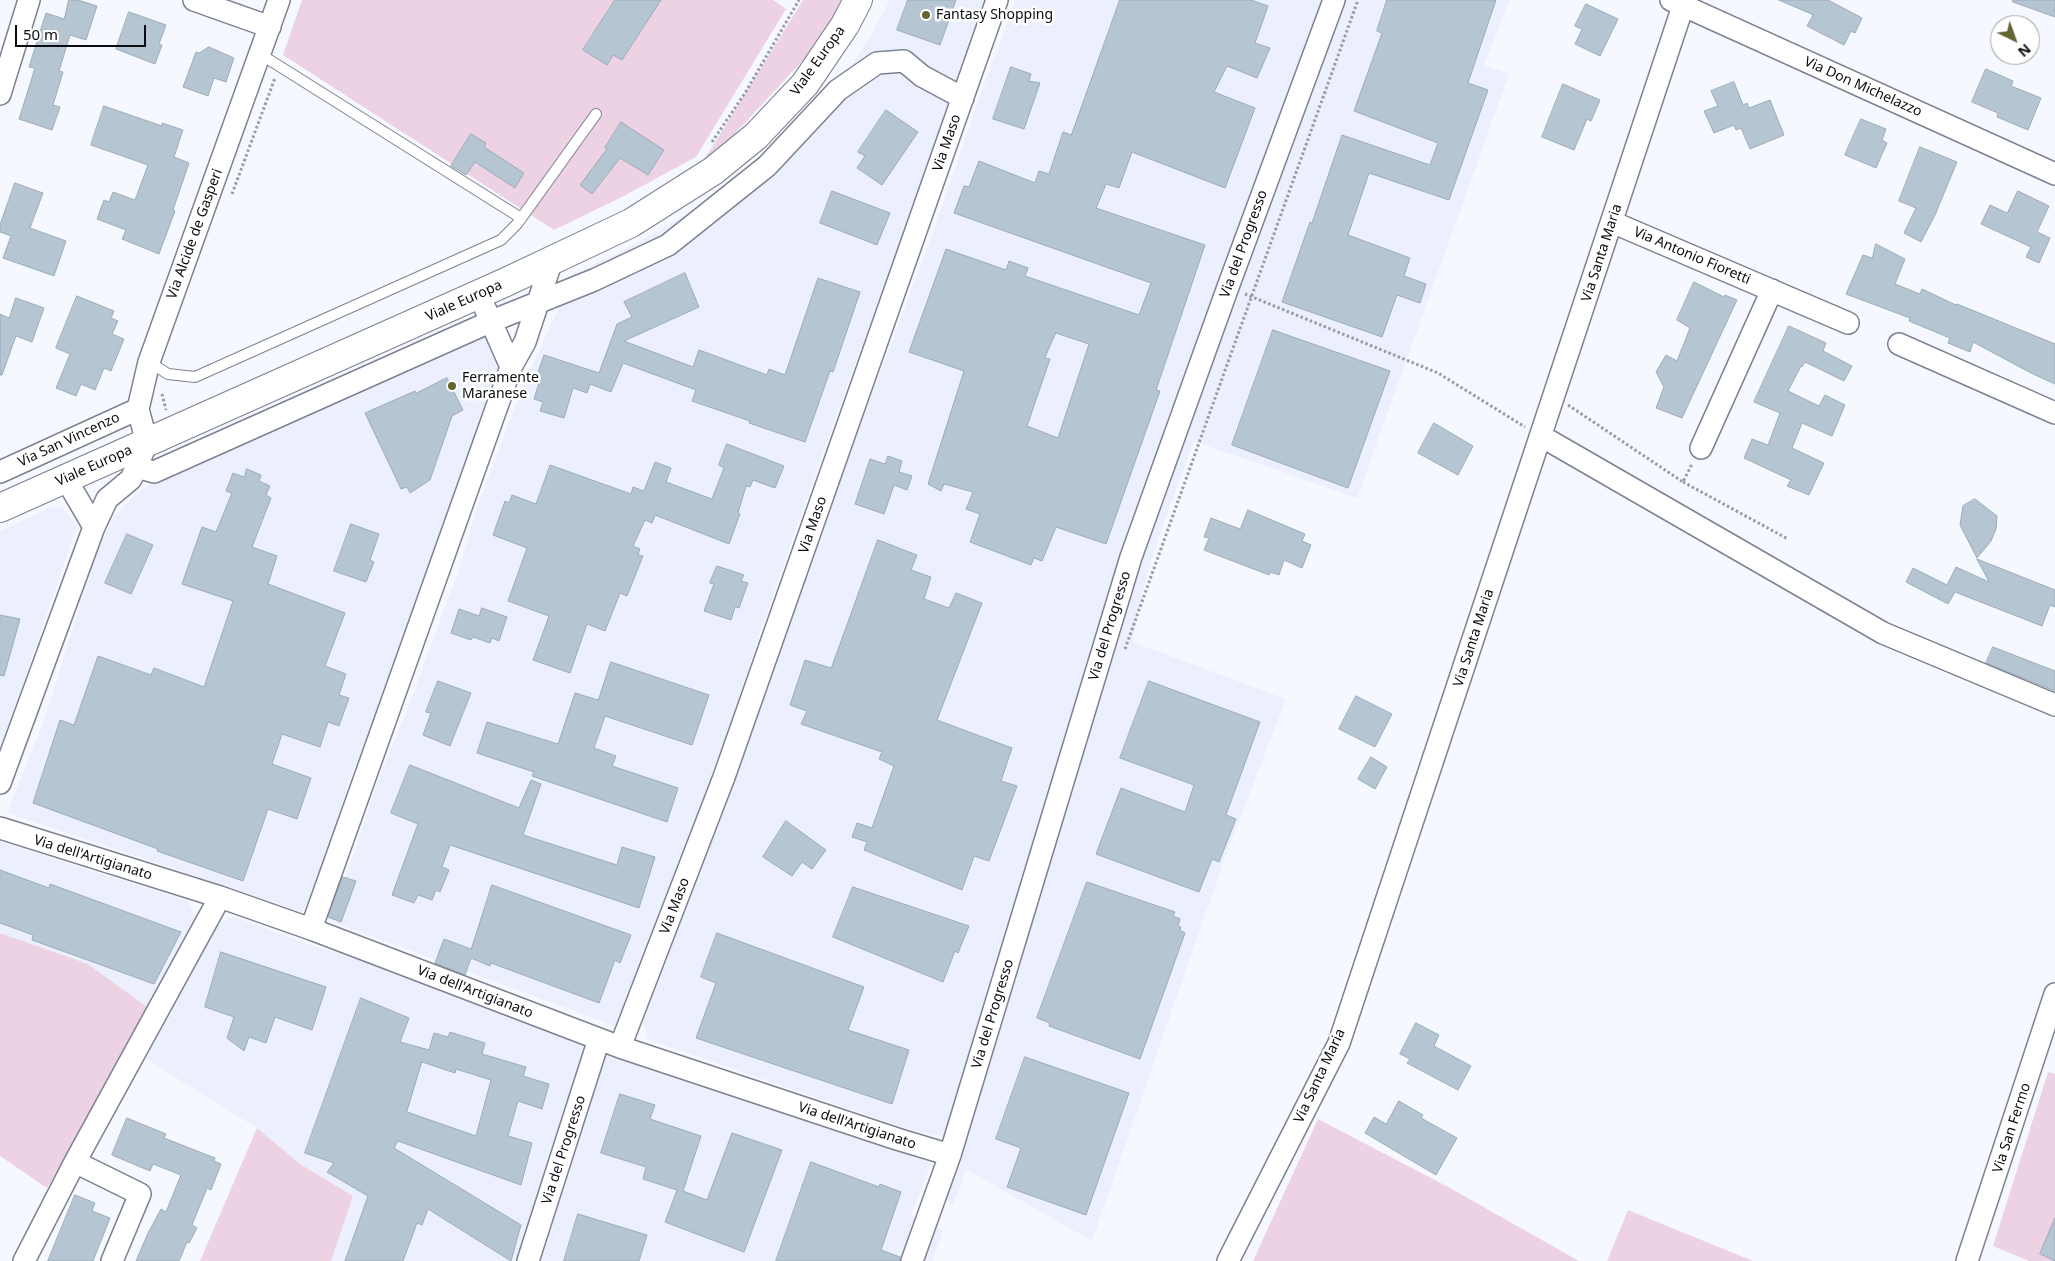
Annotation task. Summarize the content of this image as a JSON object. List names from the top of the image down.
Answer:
{
  "streets": {
    "main road": ["Viale Europa"],
    "street": [
      "Via Don Michelazzo",
      "Via Maso",
      "Via Alcide de Gasperi",
      "Via del Progresso",
      "Via Santa Maria",
      "Via Antonio Fioretti",
      "Via San Vincenzo",
      "Via dell'Artigianato",
      "Via San Fermo"
    ]
  },
  "crossings": [
    ["Viale Europa", "Via Alcide de Gasperi"],
    ["Via Don Michelazzo", "Via Santa Maria"],
    ["Via Maso", "Via dell'Artigianato"],
    ["Via Alcide de Gasperi", "Via San Vincenzo"],
    ["Via del Progresso", "Via dell'Artigianato"],
    ["Via Santa Maria", "Via Antonio Fioretti"]
  ],
  "places": ["Fantasy Shopping", "Ferramente Maranese"],
  "scale_bar": "50 m",
  "north": "bottom right"
}
